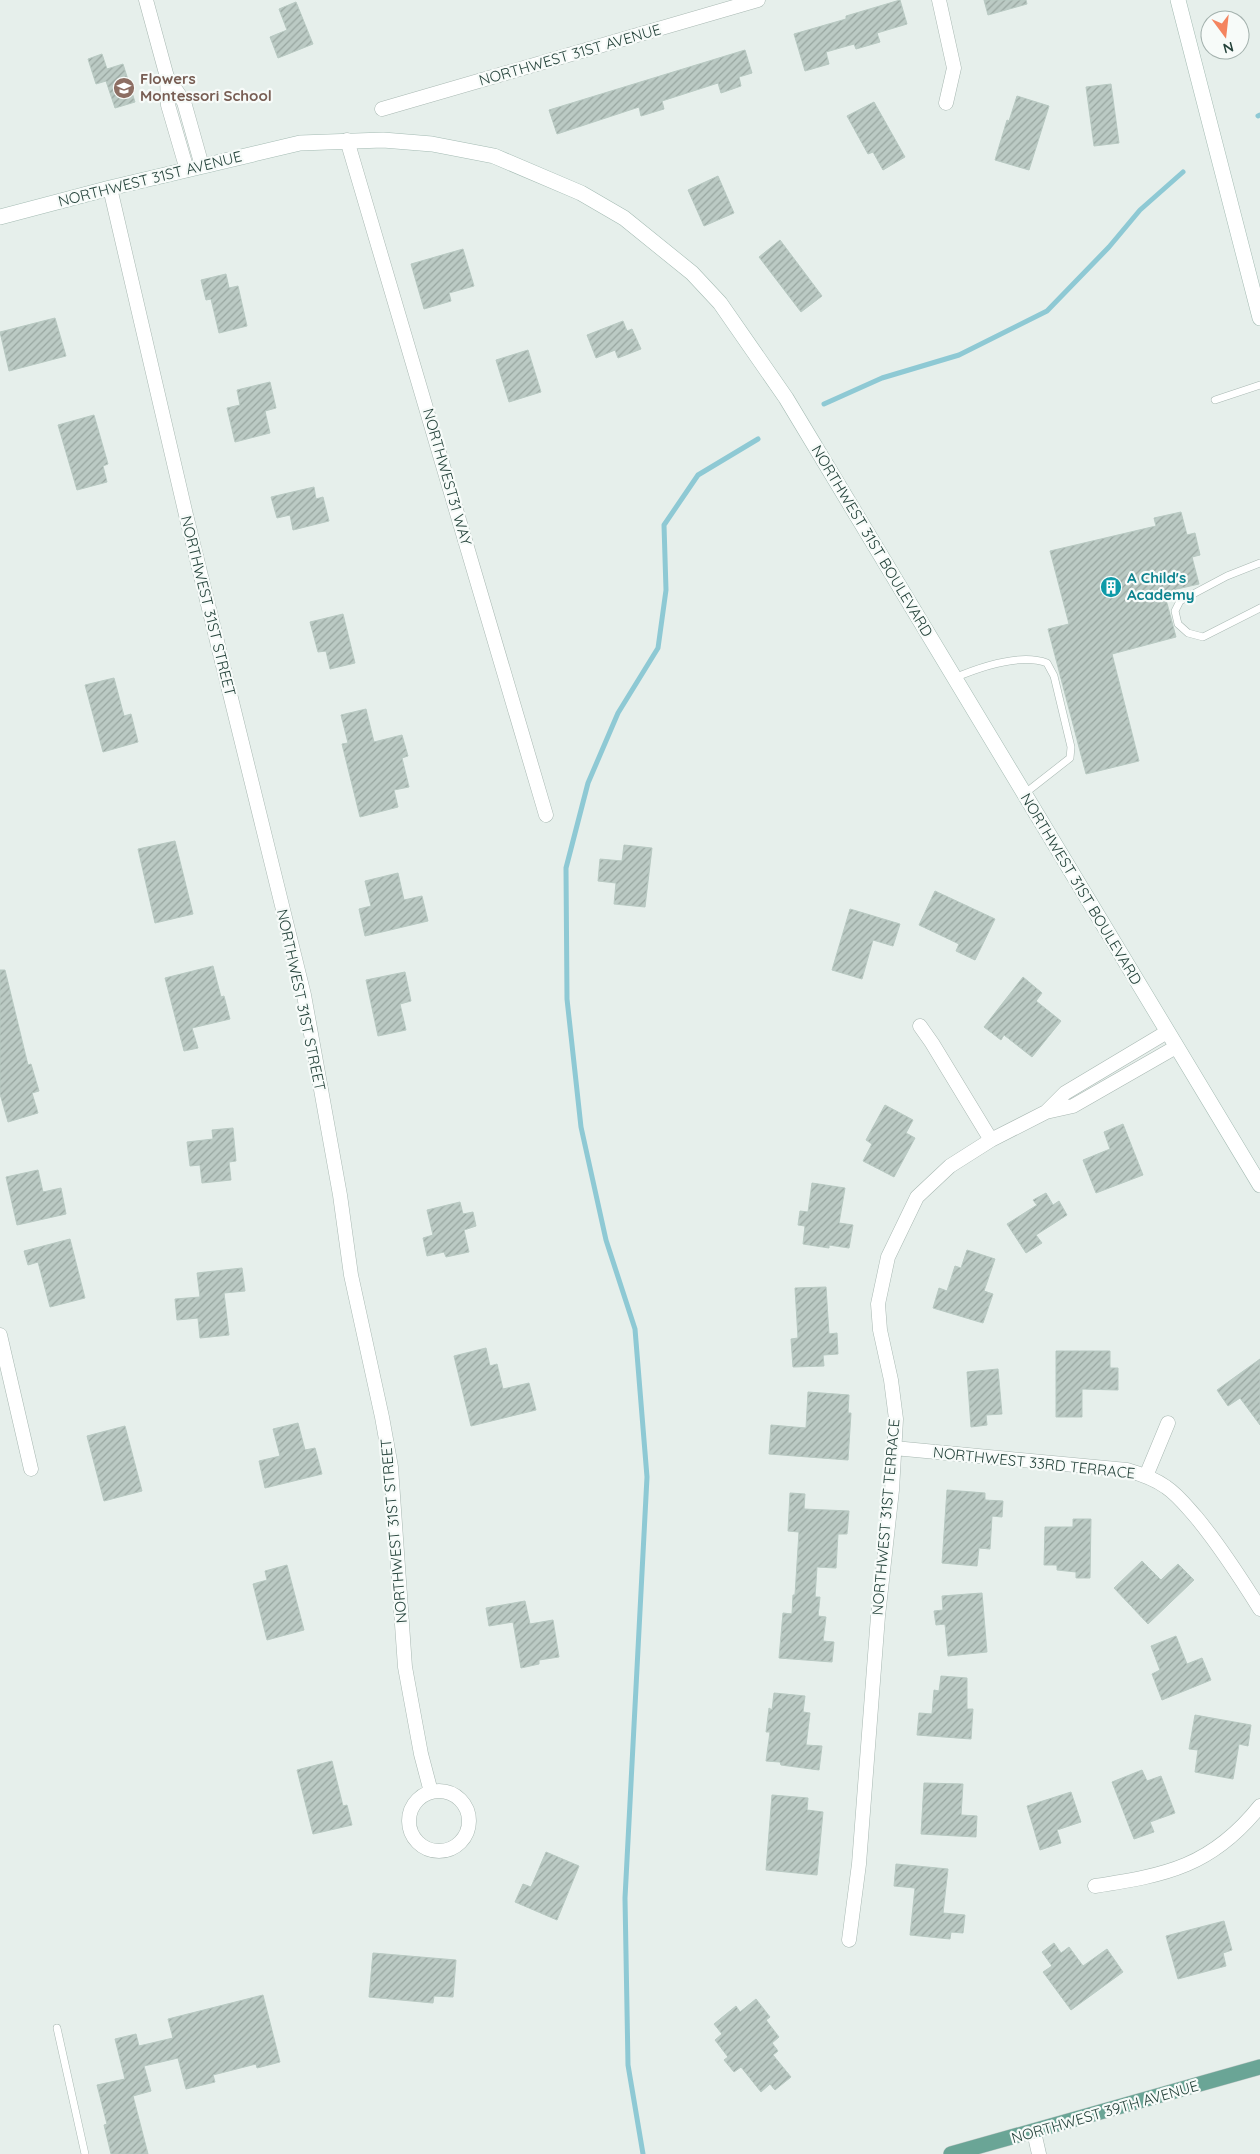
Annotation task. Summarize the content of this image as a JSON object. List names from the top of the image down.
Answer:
{
  "streets": {
    "main road": ["NORTHWEST 39TH AVENUE"],
    "street": [
      "NORTHWEST 31ST AVENUE",
      "NORTHWEST31 WAY",
      "NORTHWEST 31ST BOULEVARD",
      "NORTHWEST 31ST STREET",
      "NORTHWEST 33RD TERRACE",
      "NORTHWEST 31ST TERRACE"
    ]
  },
  "crossings": [
    ["NORTHWEST 31ST AVENUE", "NORTHWEST 31ST BOULEVARD"],
    ["NORTHWEST 31ST AVENUE", "NORTHWEST 31ST STREET"],
    ["NORTHWEST31 WAY", "NORTHWEST 31ST BOULEVARD"],
    ["NORTHWEST 31ST BOULEVARD", "NORTHWEST 31ST TERRACE"],
    ["NORTHWEST 33RD TERRACE", "NORTHWEST 31ST TERRACE"]
  ],
  "places": {
    "school or university": ["Flowers Montessori School"],
    "building": ["A Child's Academy"]
  },
  "north": "bottom"
}
